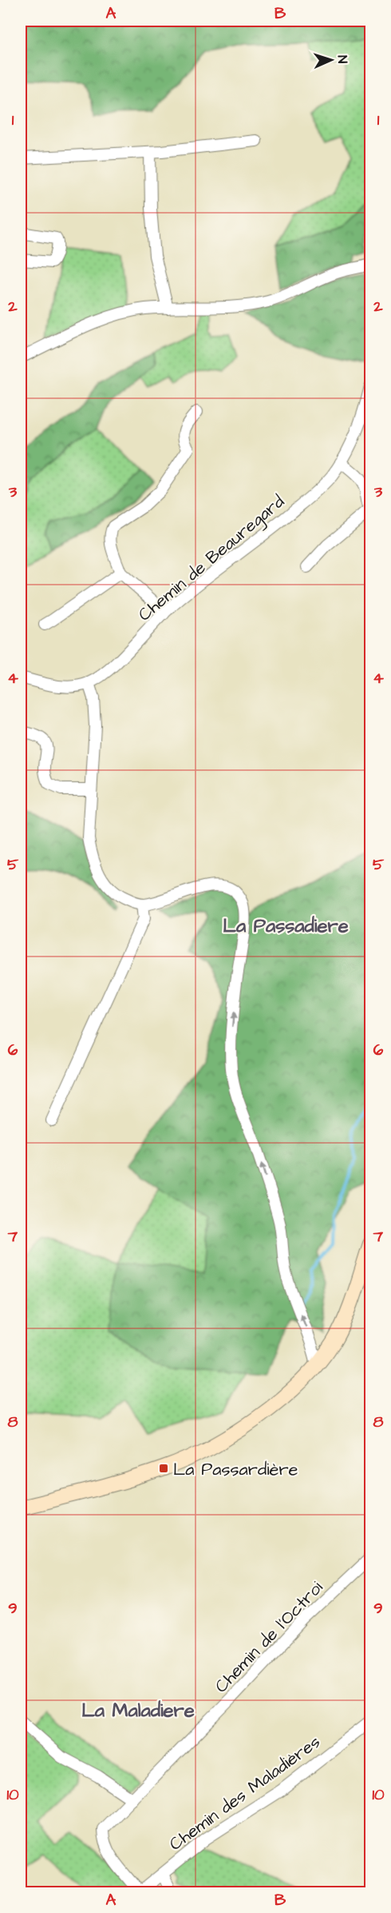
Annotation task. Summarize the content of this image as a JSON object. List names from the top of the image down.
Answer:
{
  "streets": {
    "street": ["Chemin de Beauregard", "Chemin de l'Octroi", "Chemin des Maladières"]
  },
  "crossings": [
    ["Chemin de l'Octroi", "Chemin des Maladières"]
  ],
  "districts": ["La Passadiere", "La Maladiere"],
  "places": {
    "transit": ["La Passardière"]
  },
  "north": "right",
  "grid": {
    "columns": ["A", "B"],
    "rows": [
      "1",
      "2",
      "3",
      "4",
      "5",
      "6",
      "7",
      "8",
      "9",
      "10"
    ]
  }
}
